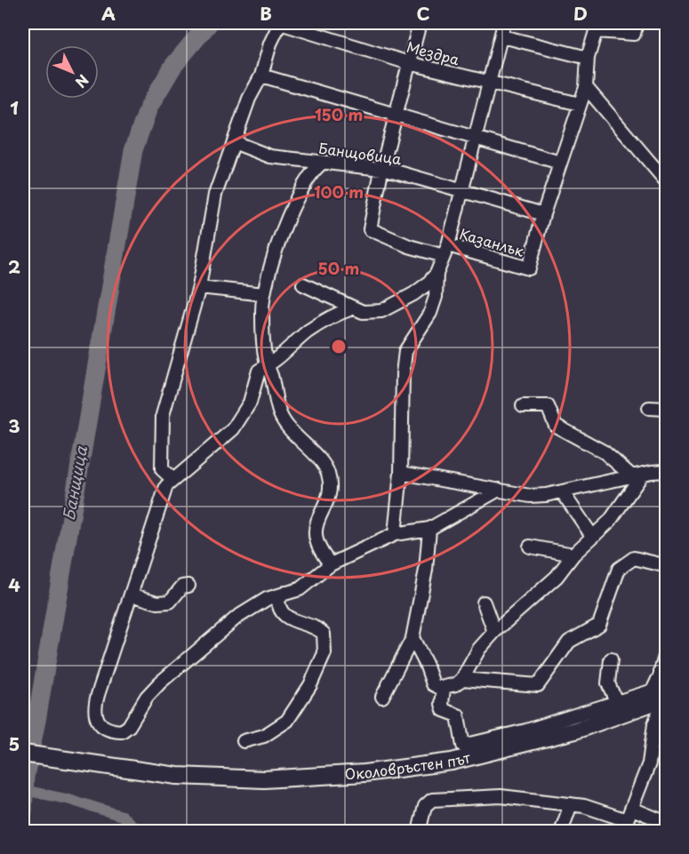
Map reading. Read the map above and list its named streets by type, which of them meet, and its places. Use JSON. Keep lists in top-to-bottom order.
{
  "streets": {
    "main road": ["Околовръстен път"],
    "street": ["Мездра", "Банщовица", "Казанлък"]
  },
  "crossings": [
    ["Банщовица", "Казанлък"]
  ],
  "water": ["Банщица"],
  "north": "bottom right",
  "grid": {
    "columns": [
      "A",
      "B",
      "C",
      "D"
    ],
    "rows": [
      "1",
      "2",
      "3",
      "4",
      "5"
    ]
  },
  "rings": ["150 m", "100 m", "50 m"]
}
